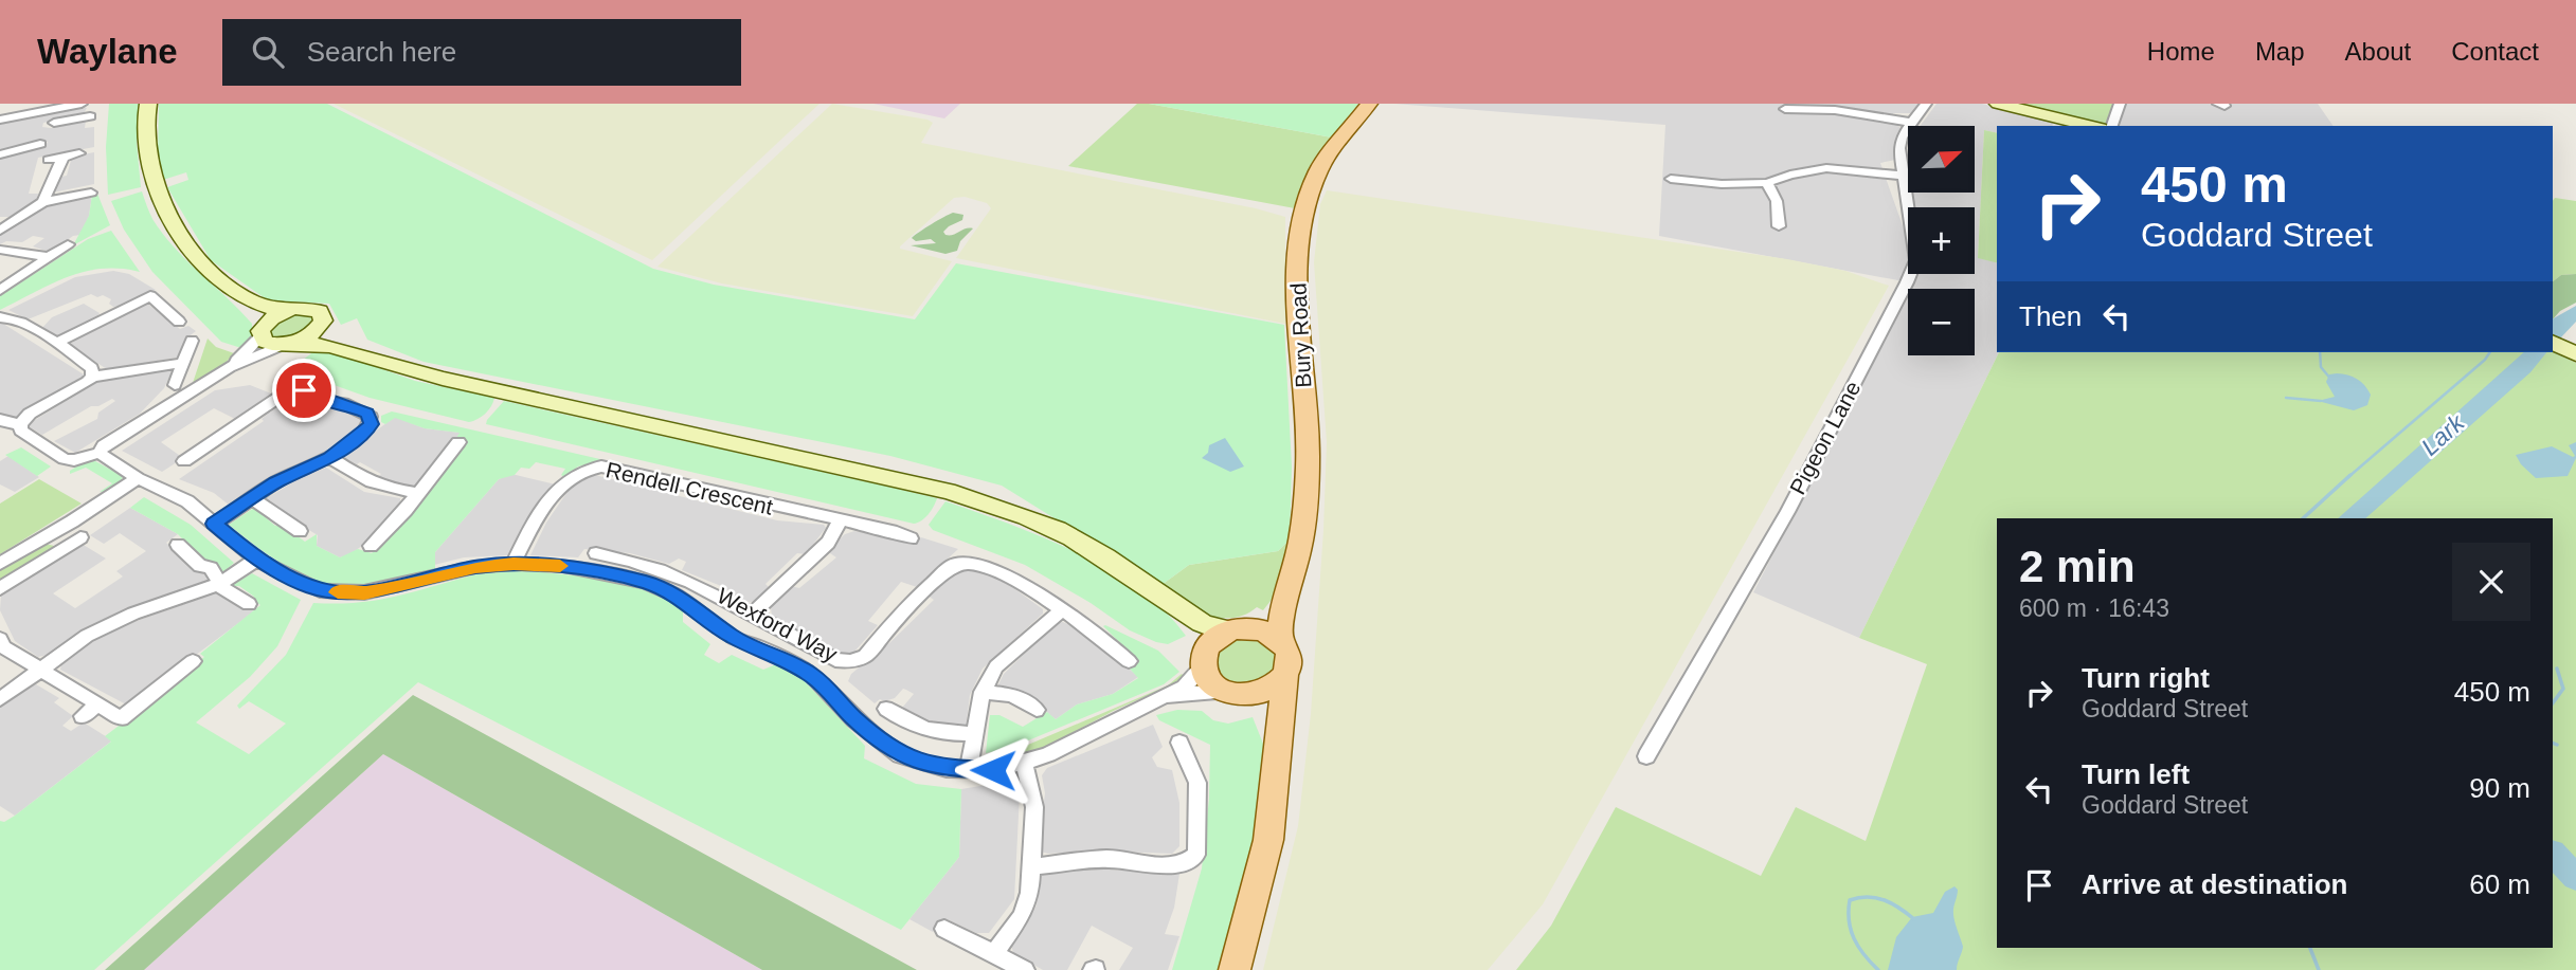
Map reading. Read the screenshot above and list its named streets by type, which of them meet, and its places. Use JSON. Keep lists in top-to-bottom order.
{
  "streets": {
    "main road": ["Bury Road"],
    "street": ["Pigeon Lane", "Rendell Crescent", "Wexford Way"]
  },
  "water": ["Lark"],
  "north": "top right",
  "page": {
    "header": "Waylane",
    "search": "Search here",
    "nav": [
      "Home",
      "Map",
      "About",
      "Contact"
    ],
    "map_buttons": ["+", "−"],
    "turn": ["450 m", "Goddard Street"],
    "then": "Then",
    "heading": ["2 min", "600 m · 16:43"],
    "list": [
      {
        "name": "Turn right",
        "note": "Goddard Street",
        "value": "450 m"
      },
      {
        "name": "Turn left",
        "note": "Goddard Street",
        "value": "90 m"
      },
      {
        "name": "Arrive at destination",
        "value": "60 m"
      }
    ]
  }
}
